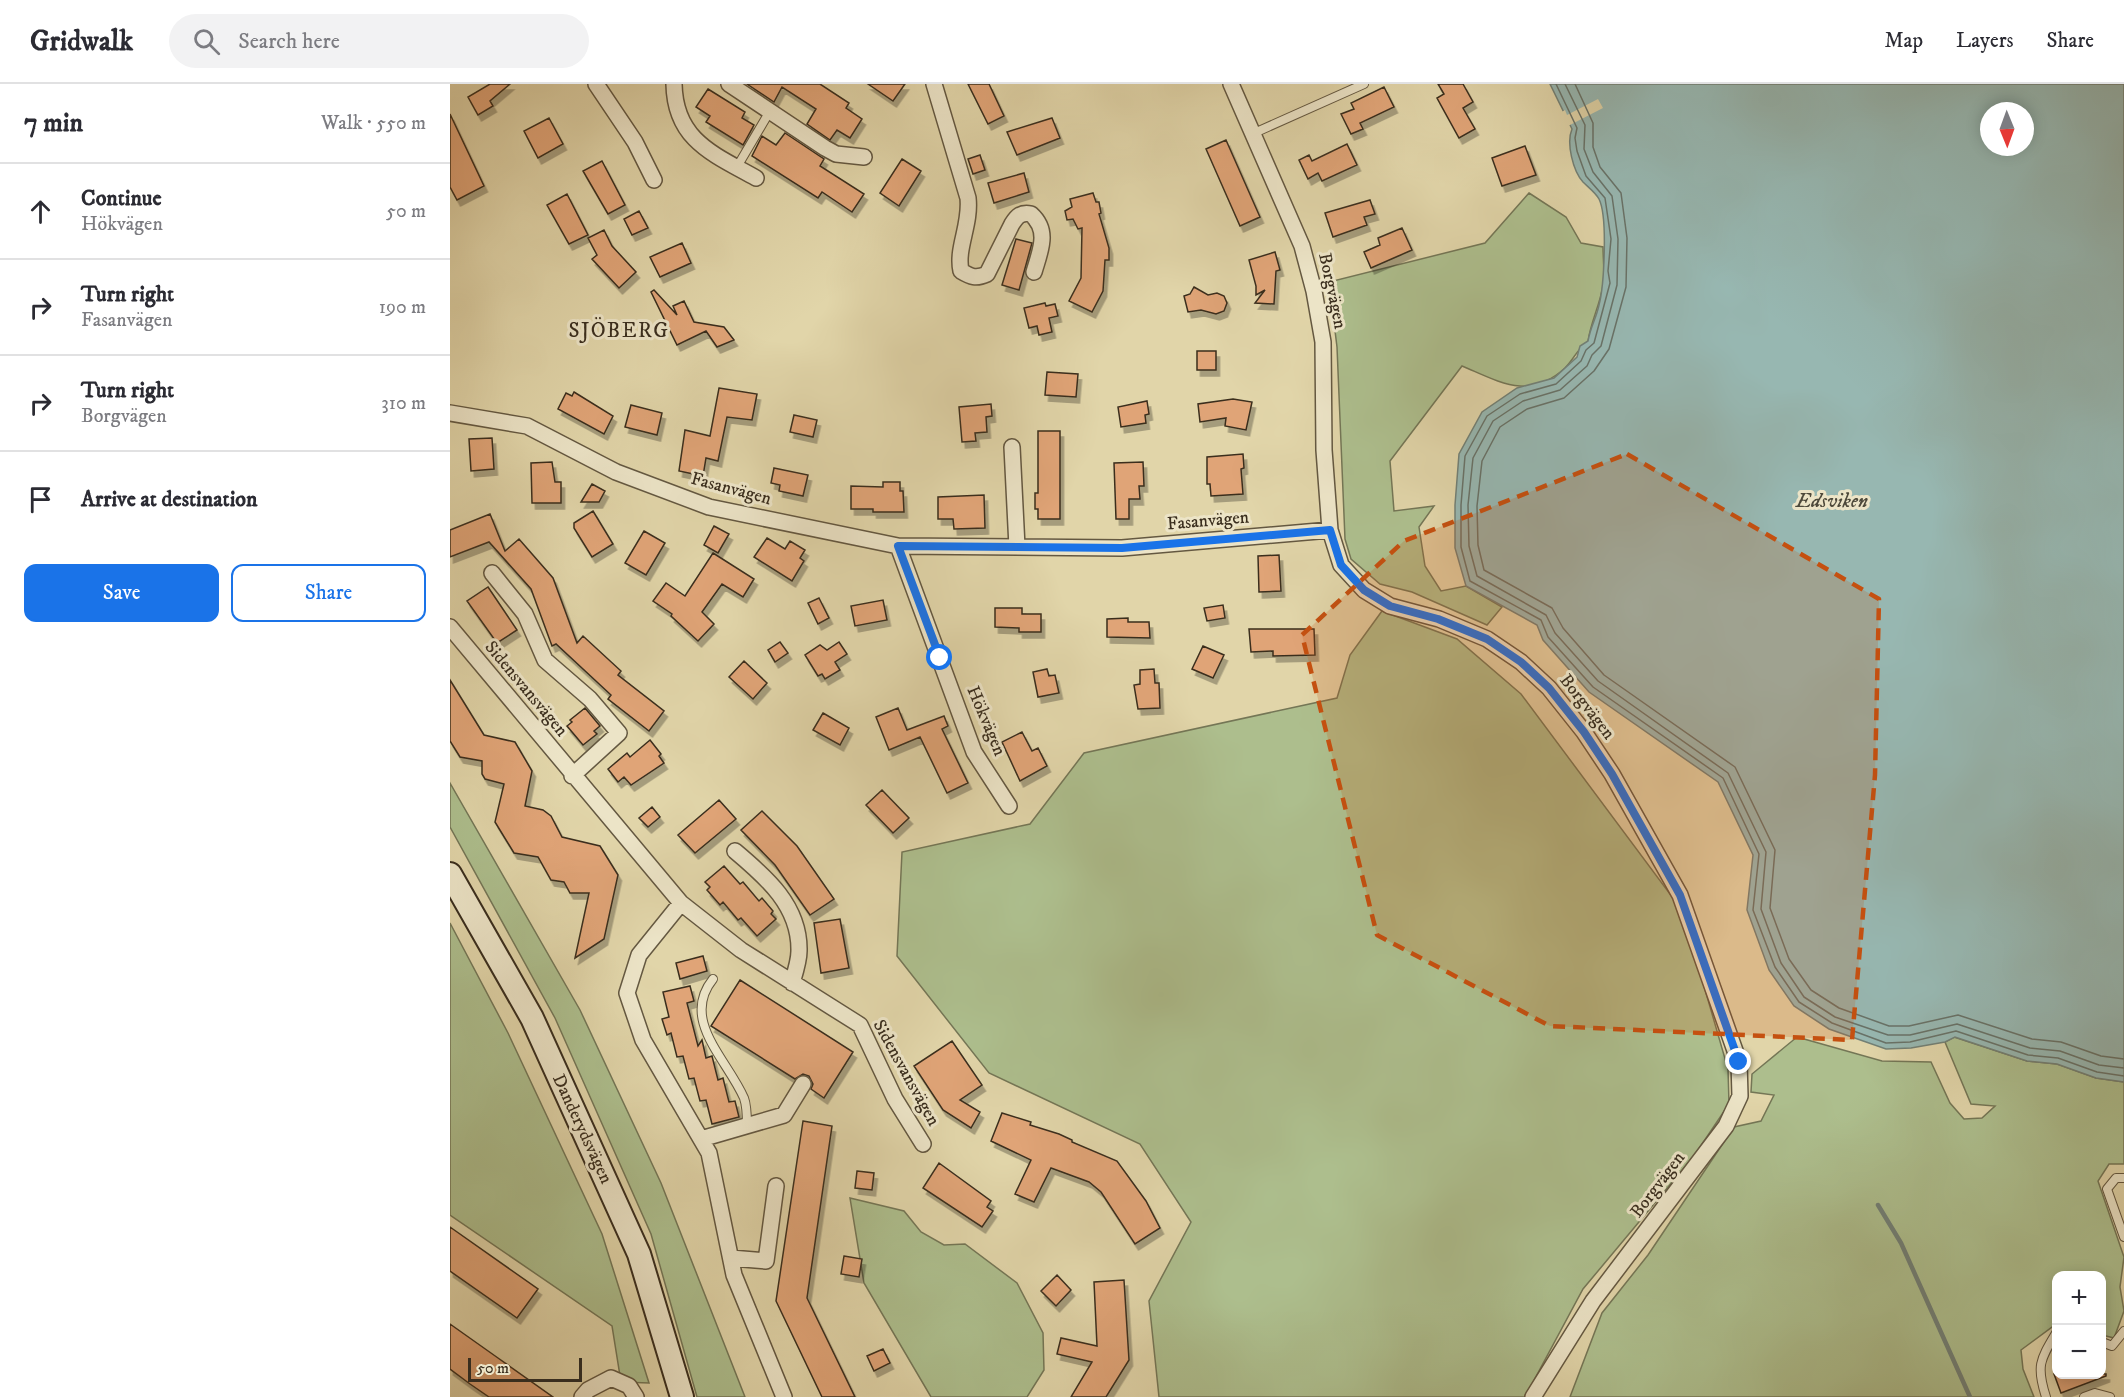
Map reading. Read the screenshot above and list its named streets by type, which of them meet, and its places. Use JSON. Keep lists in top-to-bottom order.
{
  "streets": {
    "main road": ["Danderydsvägen"],
    "street": [
      "Borgvägen",
      "Fasanvägen",
      "Sidensvansvägen",
      "Hökvägen"
    ]
  },
  "crossings": [
    ["Borgvägen", "Fasanvägen"],
    ["Fasanvägen", "Hökvägen"]
  ],
  "districts": ["SJÖBERG"],
  "water": ["Edsviken"],
  "scale_bar": "50 m",
  "north": "bottom",
  "page": {
    "header": "Gridwalk",
    "search": "Search here",
    "nav": ["Map", "Layers", "Share"],
    "heading": ["7 min", "Walk · 550 m"],
    "list": [
      ["Continue", "Hökvägen", "50 m"],
      ["Turn right", "Fasanvägen", "190 m"],
      ["Turn right", "Borgvägen", "310 m"],
      "Arrive at destination"
    ],
    "buttons": ["Save", "Share"],
    "map_buttons": ["+", "−"],
    "scale": "50 m"
  }
}
